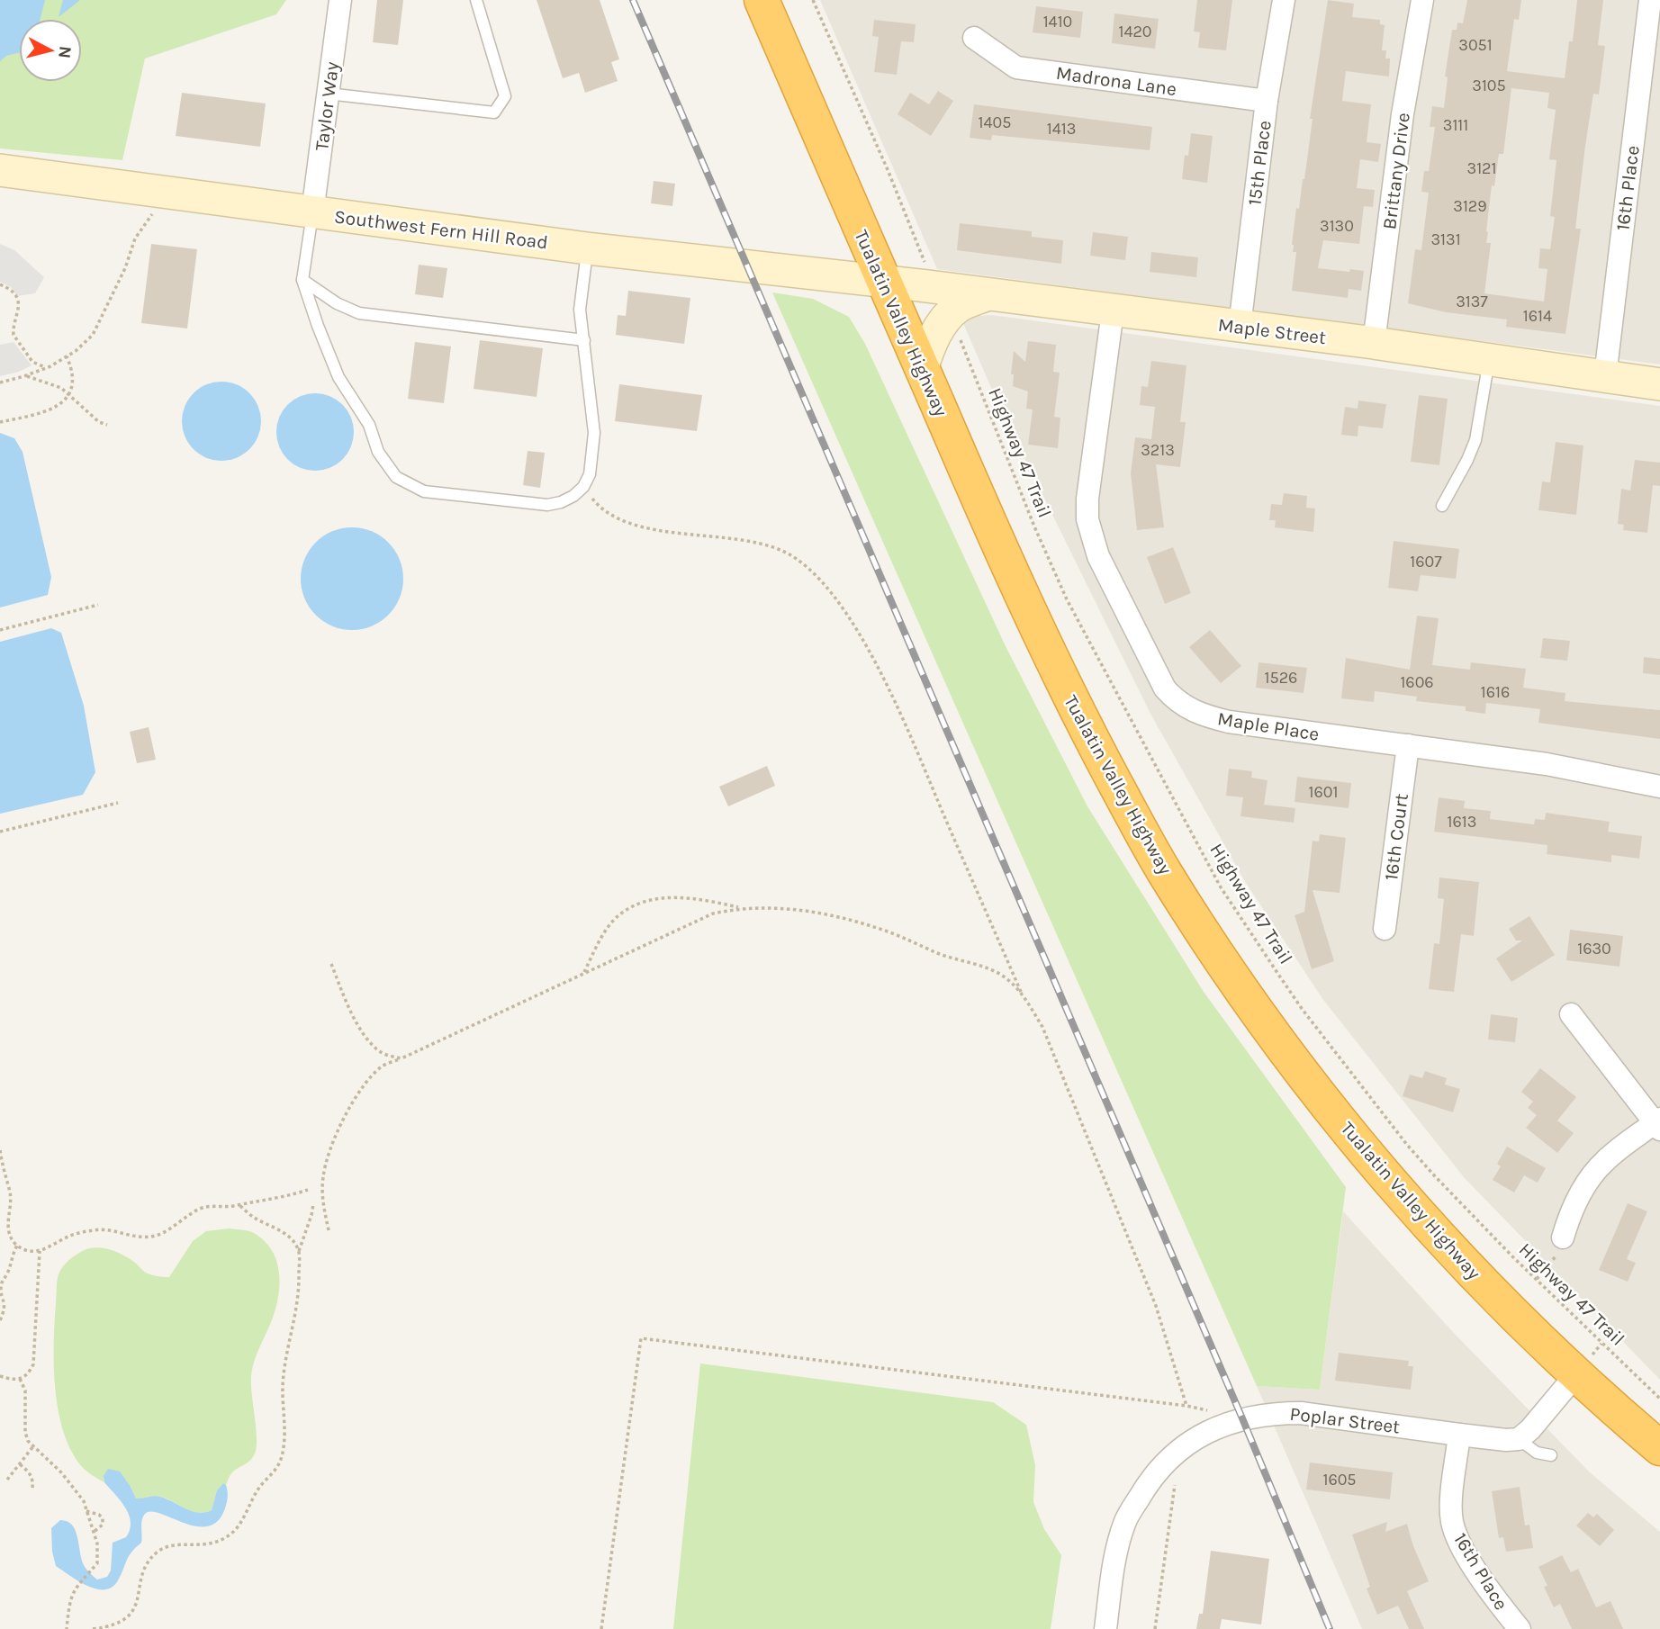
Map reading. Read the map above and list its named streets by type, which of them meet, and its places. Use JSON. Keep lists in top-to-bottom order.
{
  "streets": {
    "highway": ["Tualatin Valley Highway"],
    "street": [
      "Madrona Lane",
      "Taylor Way",
      "15th Place",
      "Brittany Drive",
      "16th Place",
      "Southwest Fern Hill Road",
      "Maple Street",
      "Maple Place",
      "16th Court",
      "Poplar Street"
    ],
    "path": ["Highway 47 Trail"]
  },
  "crossings": [
    ["Madrona Lane", "15th Place"],
    ["Taylor Way", "Southwest Fern Hill Road"],
    ["15th Place", "Maple Street"],
    ["Brittany Drive", "Maple Street"],
    ["16th Place", "Maple Street"],
    ["16th Place", "Poplar Street"],
    ["Southwest Fern Hill Road", "Tualatin Valley Highway"],
    ["Southwest Fern Hill Road", "Maple Street"],
    ["Tualatin Valley Highway", "Maple Street"],
    ["Maple Street", "Maple Place"],
    ["Maple Place", "16th Court"]
  ],
  "house_numbers": [
    "1410",
    "1420",
    "3051",
    "3105",
    "1405",
    "3111",
    "1413",
    "3121",
    "3129",
    "3130",
    "3131",
    "3137",
    "1614",
    "3213",
    "1607",
    "1526",
    "1606",
    "1616",
    "1601",
    "1613",
    "1630",
    "1605"
  ],
  "north": "right"
}
